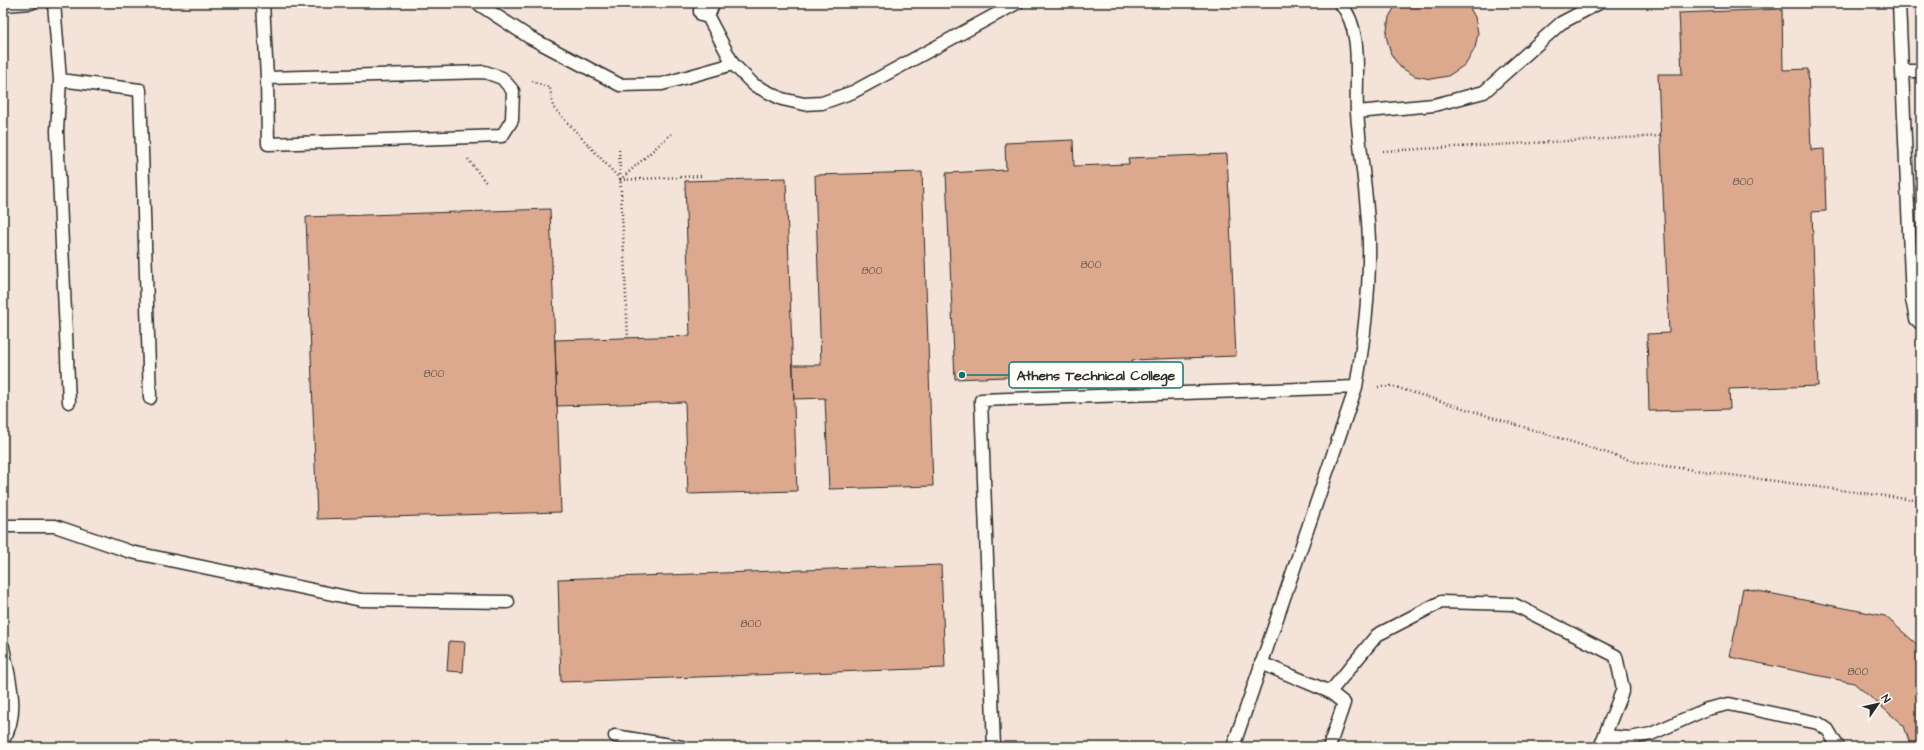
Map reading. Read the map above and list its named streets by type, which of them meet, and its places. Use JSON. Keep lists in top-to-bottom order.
{
  "places": ["Athens Technical College"],
  "house_numbers": [
    "800",
    "800",
    "800",
    "800",
    "800",
    "800"
  ],
  "north": "top right"
}
